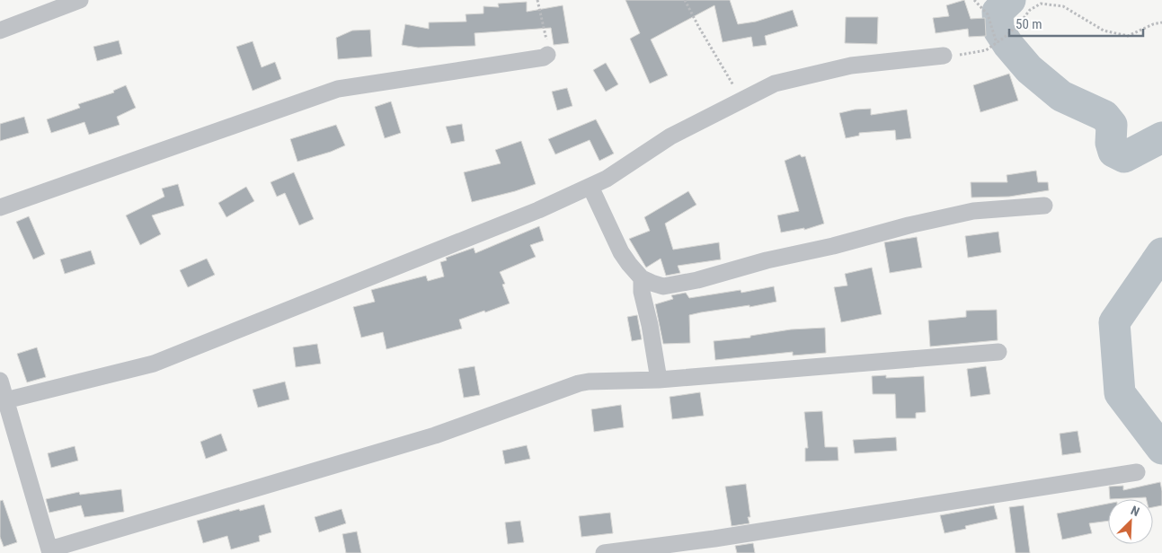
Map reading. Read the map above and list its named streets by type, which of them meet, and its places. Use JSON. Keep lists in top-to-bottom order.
{
  "scale_bar": "50 m",
  "north": "top right"
}
